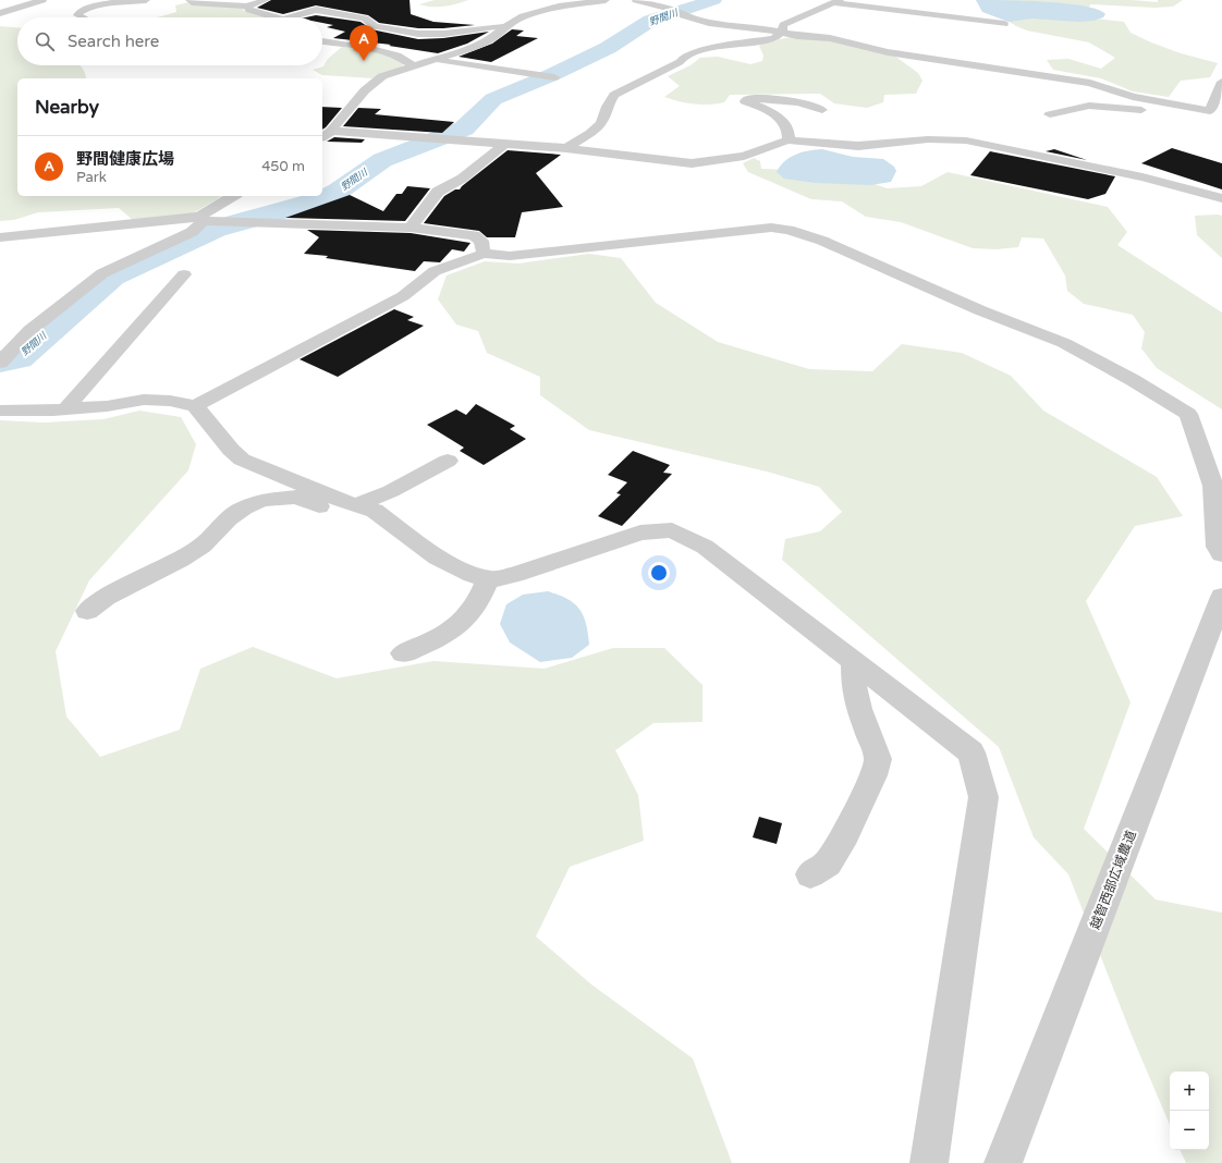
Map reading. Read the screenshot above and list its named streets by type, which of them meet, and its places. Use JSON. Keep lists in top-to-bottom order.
{
  "streets": {
    "street": ["越智西部広域農道"]
  },
  "water": ["野間川"],
  "page": {
    "search": "Search here",
    "pins": "A",
    "heading": "Nearby",
    "list": [
      {
        "mark": "A",
        "name": "野間健康広場",
        "note": "Park",
        "value": "450 m"
      }
    ],
    "map_buttons": ["+", "−"]
  }
}
